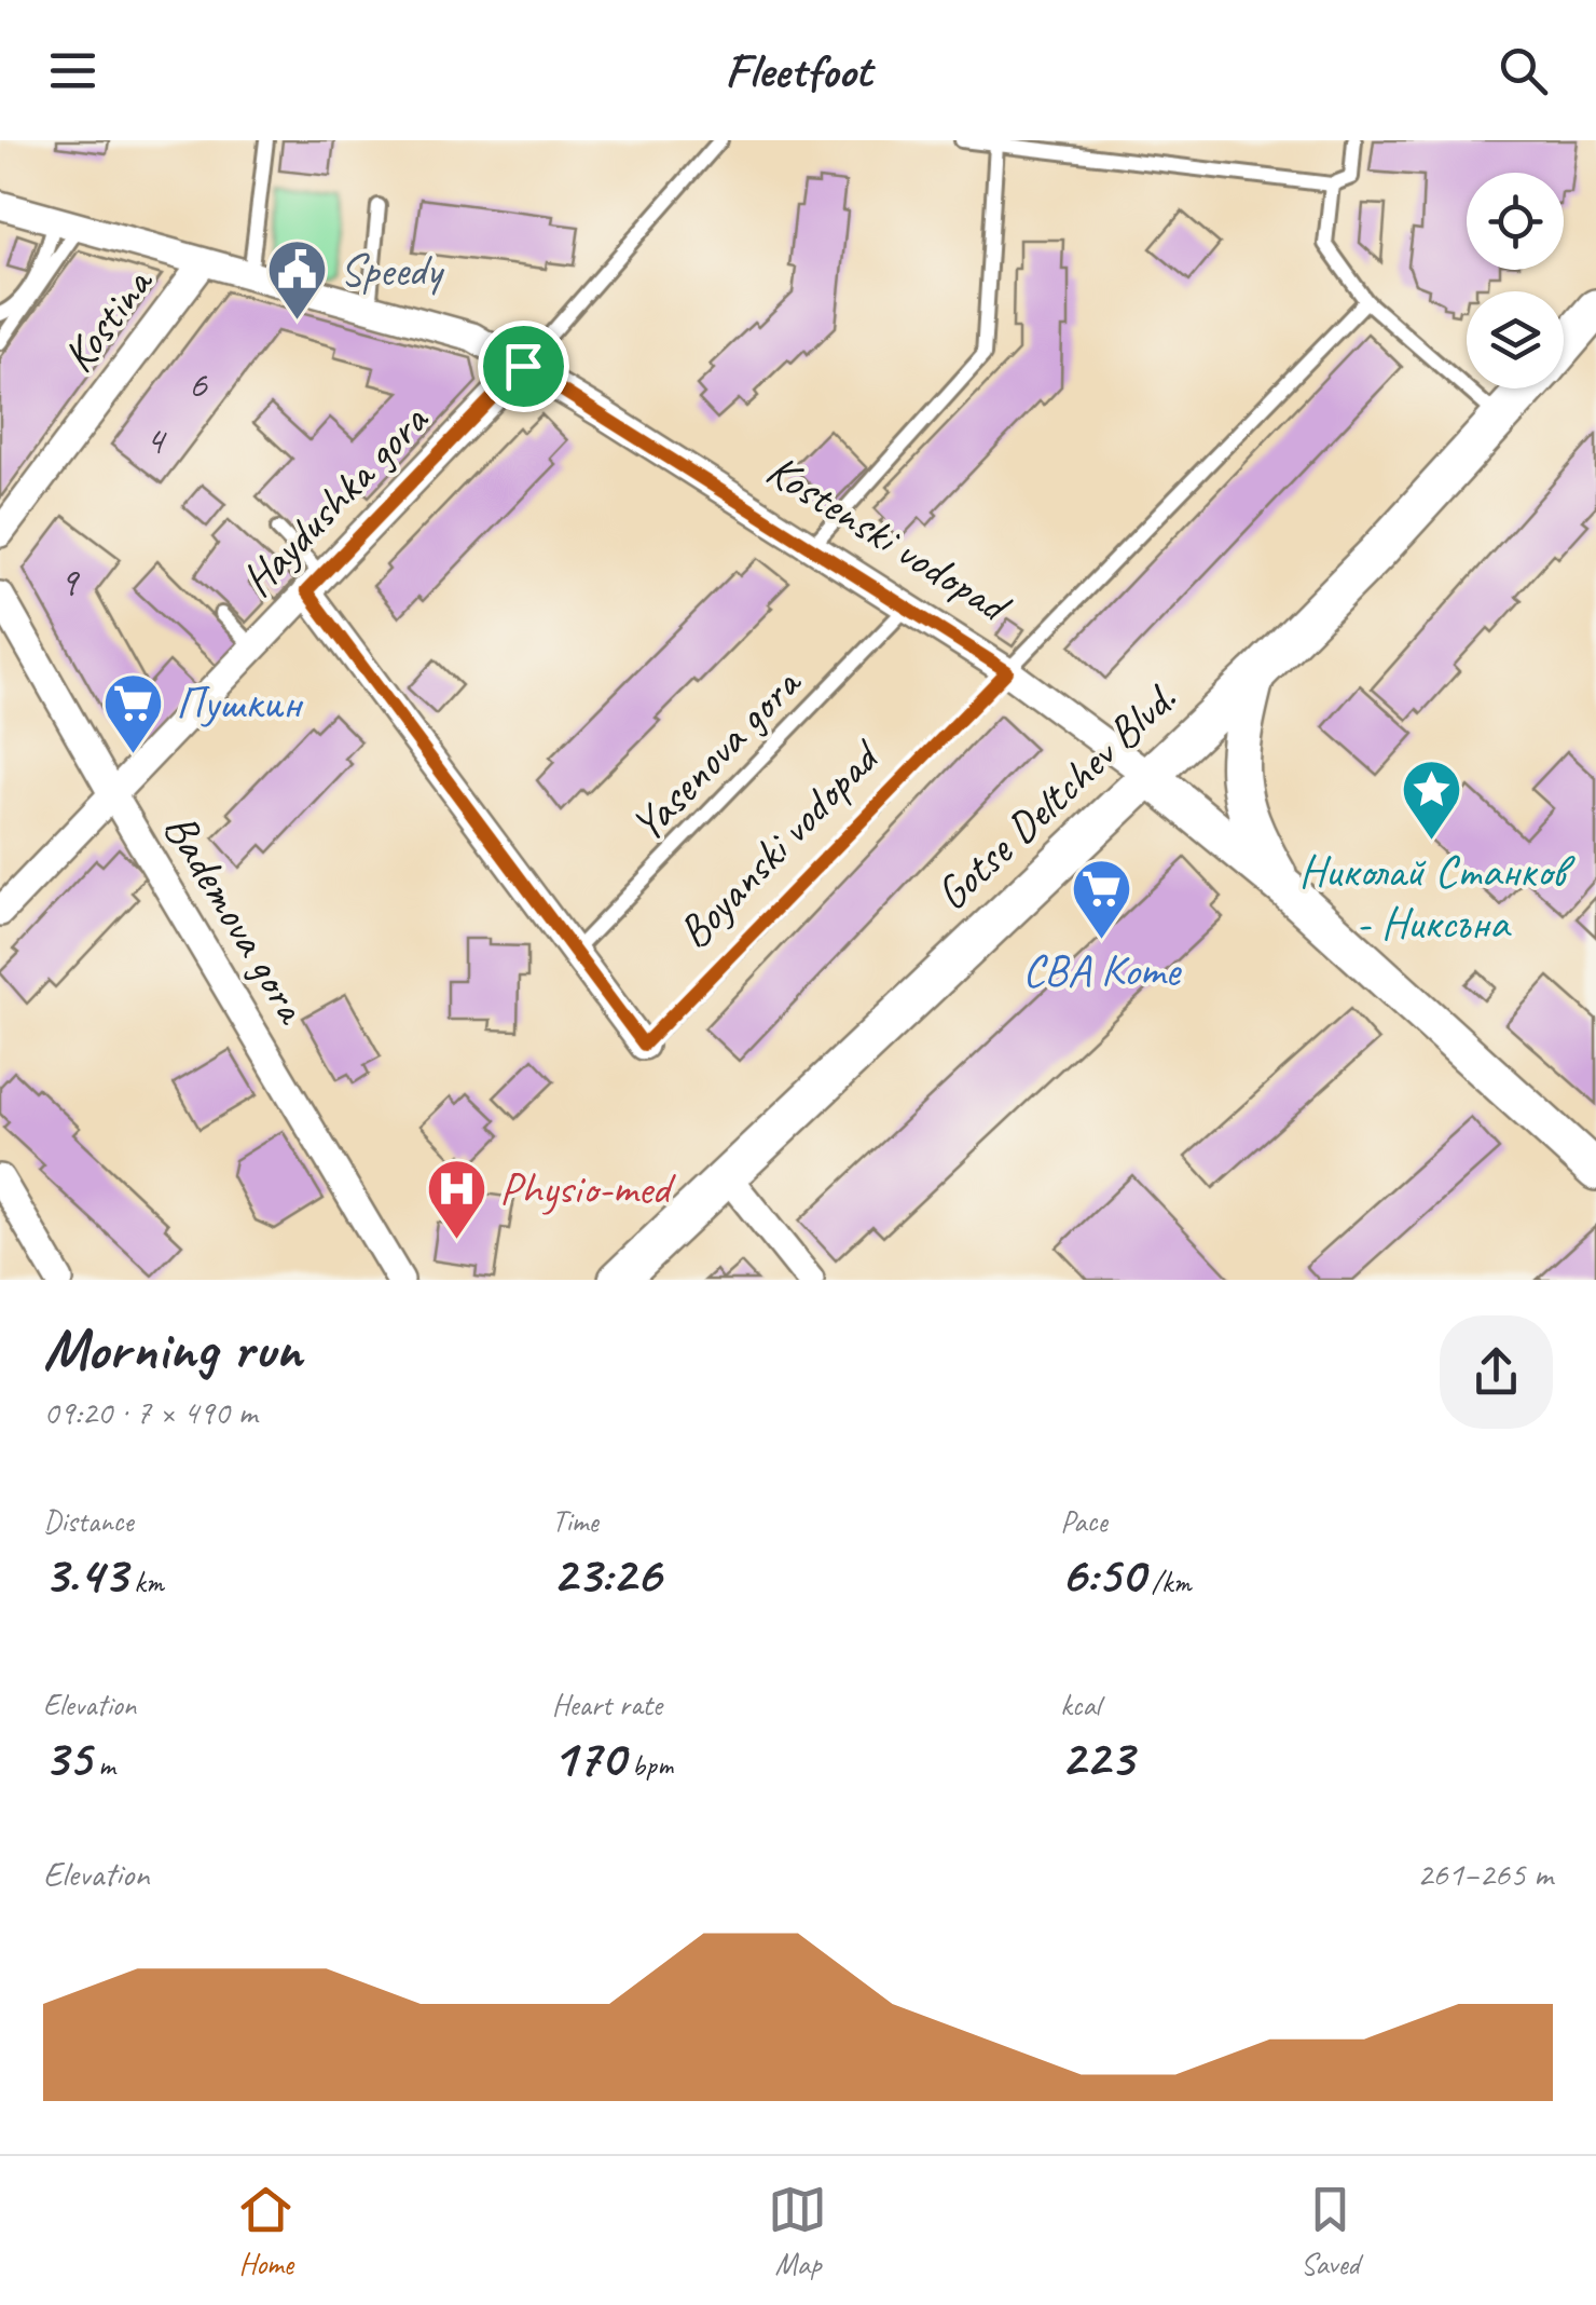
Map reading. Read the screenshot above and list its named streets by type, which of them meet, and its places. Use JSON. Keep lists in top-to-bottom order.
{
  "streets": {
    "street": [
      "Kostina",
      "Haydushka gora",
      "Kostenski vodopad",
      "Gotse Deltchev Blvd.",
      "Boyanski vodopad",
      "Bademova gora"
    ],
    "lane": ["Yasenova gora"]
  },
  "crossings": [
    ["Kostina", "Kostenski vodopad"],
    ["Haydushka gora", "Kostenski vodopad"],
    ["Haydushka gora", "Boyanski vodopad"],
    ["Haydushka gora", "Bademova gora"],
    ["Kostenski vodopad", "Yasenova gora"],
    ["Kostenski vodopad", "Gotse Deltchev Blvd."],
    ["Kostenski vodopad", "Boyanski vodopad"],
    ["Yasenova gora", "Boyanski vodopad"]
  ],
  "places": {
    "public building": ["Speedy"],
    "supermarket": ["Пушкин", "CBA Kome"],
    "place": ["Николай Станков - Никсъна"],
    "hospital": ["Physio-med"]
  },
  "house_numbers": ["6", "4", "9"],
  "page": {
    "header": "Fleetfoot",
    "heading": ["Morning run", "09:20 · 7 × 490 m"],
    "stats": [
      ["Distance", "3.43 km"],
      ["Time", "23:26"],
      ["Pace", "6:50 /km"],
      ["Elevation", "35 m"],
      ["Heart rate", "170 bpm"],
      ["kcal", "223"]
    ],
    "chart": ["Elevation", "261–265 m"],
    "tabs": ["Home", "Map", "Saved"]
  }
}
